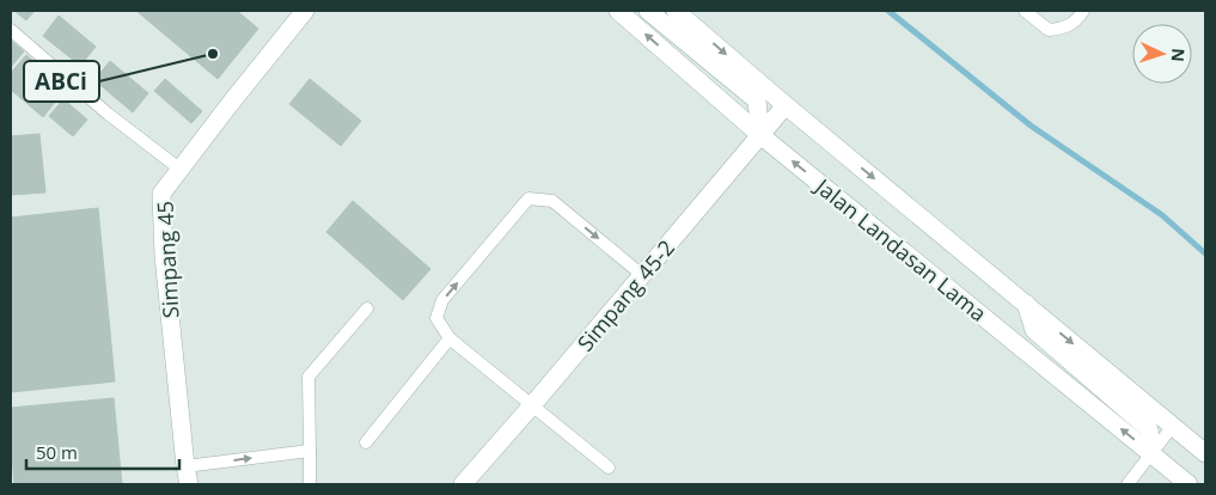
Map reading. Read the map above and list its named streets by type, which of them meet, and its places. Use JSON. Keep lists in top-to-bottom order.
{
  "streets": {
    "main road": ["Jalan Landasan Lama", "Simpang 45", "Simpang 45-2"]
  },
  "crossings": [
    ["Jalan Landasan Lama", "Simpang 45-2"]
  ],
  "places": ["ABCi"],
  "scale_bar": "50 m",
  "north": "right"
}
